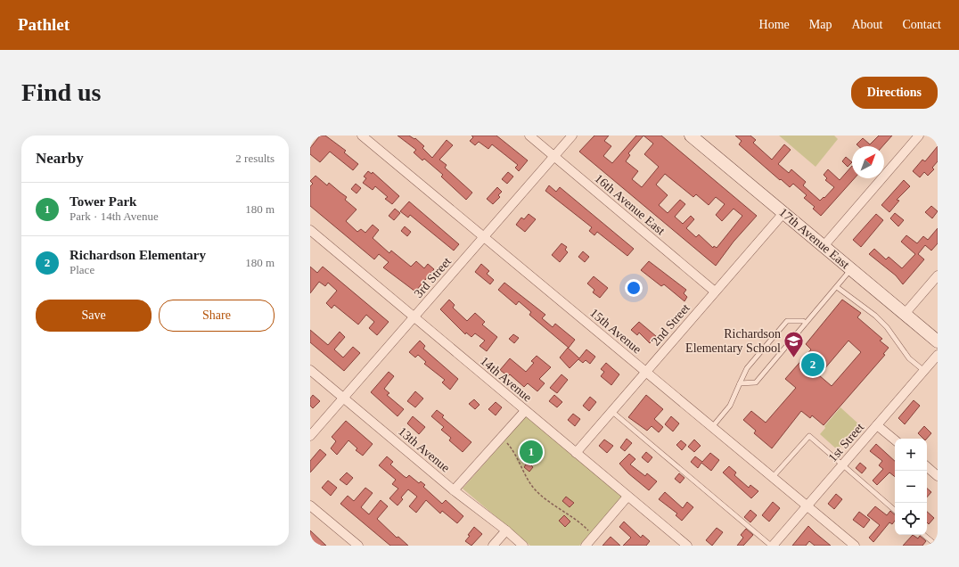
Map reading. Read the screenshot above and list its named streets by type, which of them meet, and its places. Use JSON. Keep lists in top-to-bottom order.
{
  "streets": {
    "street": [
      "16th Avenue East",
      "17th Avenue East",
      "3rd Street",
      "2nd Street",
      "15th Avenue",
      "14th Avenue",
      "1st Street",
      "13th Avenue"
    ]
  },
  "crossings": [
    ["16th Avenue East", "3rd Street"],
    ["16th Avenue East", "2nd Street"],
    ["17th Avenue East", "2nd Street"],
    ["3rd Street", "15th Avenue"],
    ["3rd Street", "14th Avenue"],
    ["3rd Street", "13th Avenue"],
    ["2nd Street", "15th Avenue"],
    ["2nd Street", "14th Avenue"],
    ["15th Avenue", "1st Street"]
  ],
  "places": {
    "school or university": ["Richardson Elementary School"]
  },
  "north": "top right",
  "page": {
    "header": "Pathlet",
    "nav": [
      "Home",
      "Map",
      "About",
      "Contact"
    ],
    "buttons": [
      "Directions",
      ["Save", "Share"]
    ],
    "title": "Find us",
    "heading": ["Nearby", "2 results"],
    "list": [
      {
        "mark": "1",
        "name": "Tower Park",
        "note": "Park · 14th Avenue",
        "value": "180 m"
      },
      {
        "mark": "2",
        "name": "Richardson Elementary",
        "note": "Place",
        "value": "180 m"
      }
    ],
    "pins": ["2", "1"],
    "map_buttons": ["+", "−"]
  }
}
